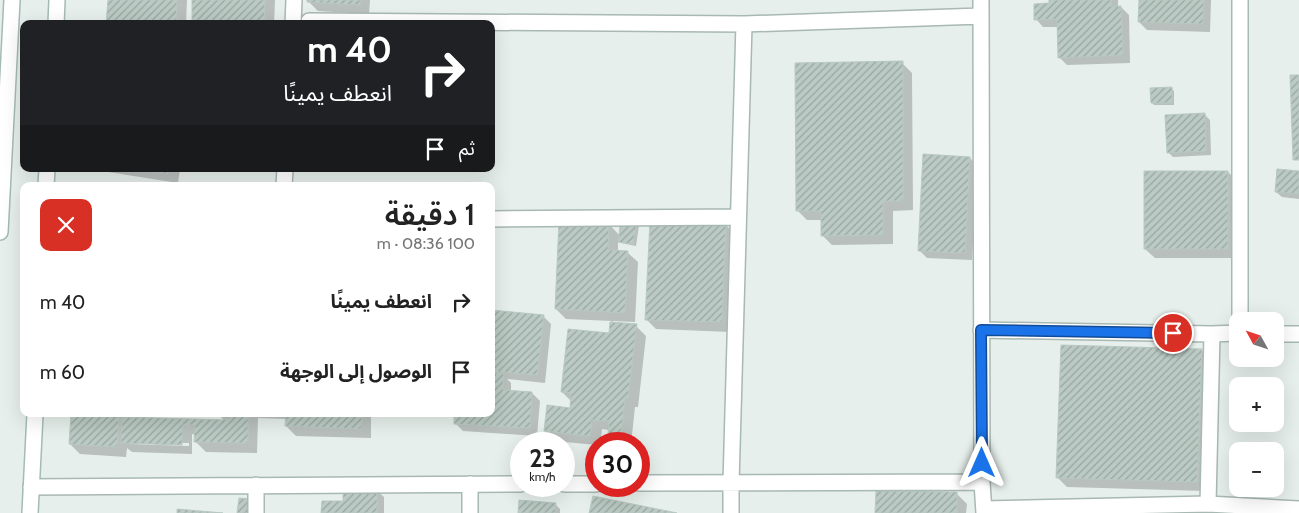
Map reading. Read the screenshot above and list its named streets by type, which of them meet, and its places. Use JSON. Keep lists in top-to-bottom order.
{
  "north": "top left",
  "page": {
    "turn": ["40 m", "انعطف يمينًا"],
    "then": "ثم",
    "heading": ["1 دقيقة", "100 m · 08:36"],
    "list": [
      {
        "name": "انعطف يمينًا",
        "value": "40 m"
      },
      {
        "name": "الوصول إلى الوجهة",
        "value": "60 m"
      }
    ],
    "map_buttons": ["+", "−"],
    "speed": "23 km/h",
    "limit": "30"
  }
}
